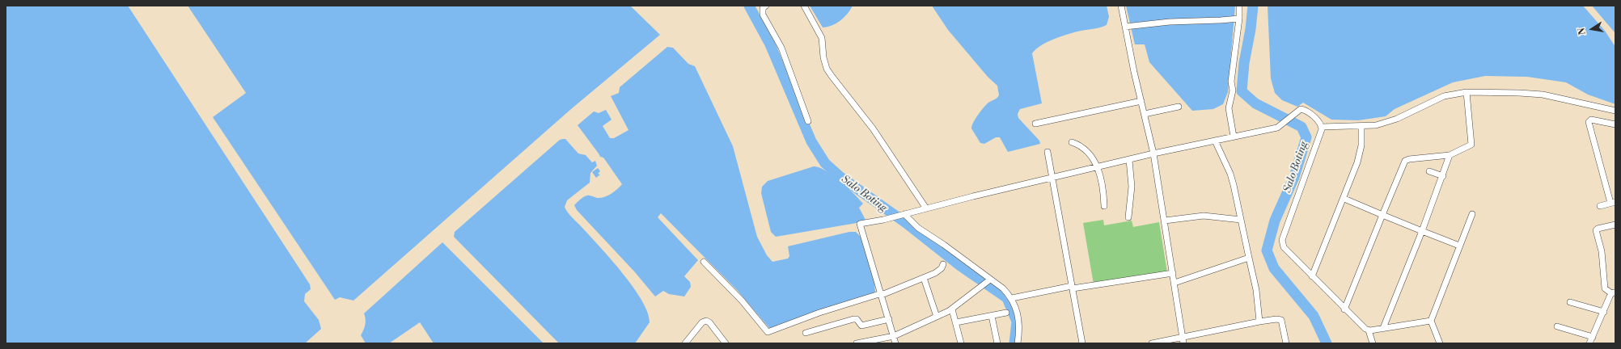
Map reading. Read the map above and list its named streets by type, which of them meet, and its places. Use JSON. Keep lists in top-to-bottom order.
{
  "water": ["Salo Boting"],
  "north": "left"
}
